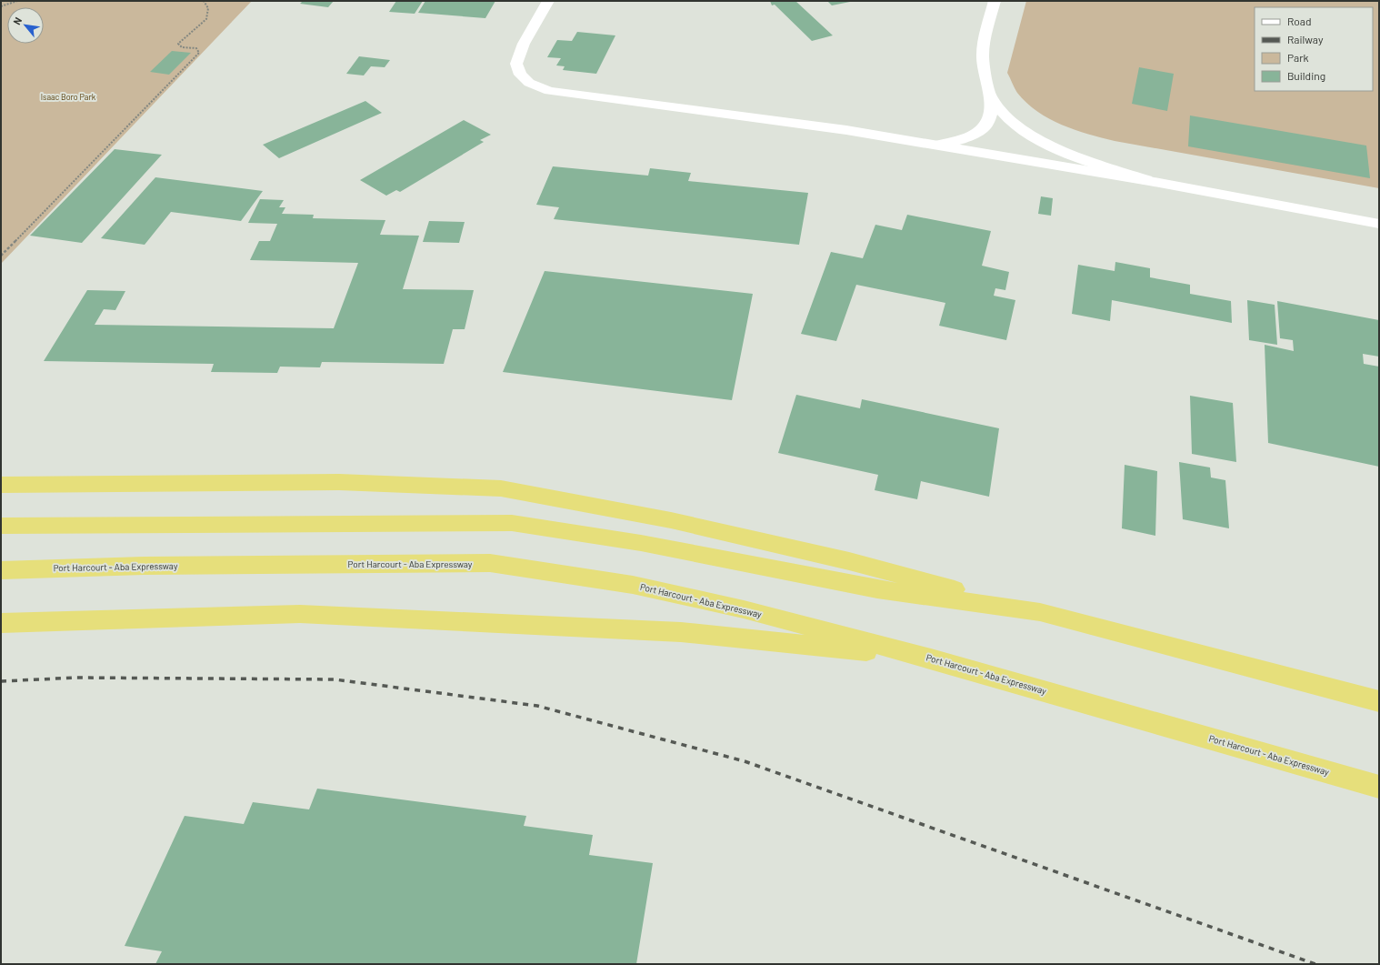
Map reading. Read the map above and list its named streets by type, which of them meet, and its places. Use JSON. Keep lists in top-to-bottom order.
{
  "streets": {
    "highway": ["Port Harcourt - Aba Expressway"]
  },
  "parks": ["Isaac Boro Park"],
  "legend": [
    "Road",
    "Railway",
    "Park",
    "Building"
  ],
  "north": "top left"
}
